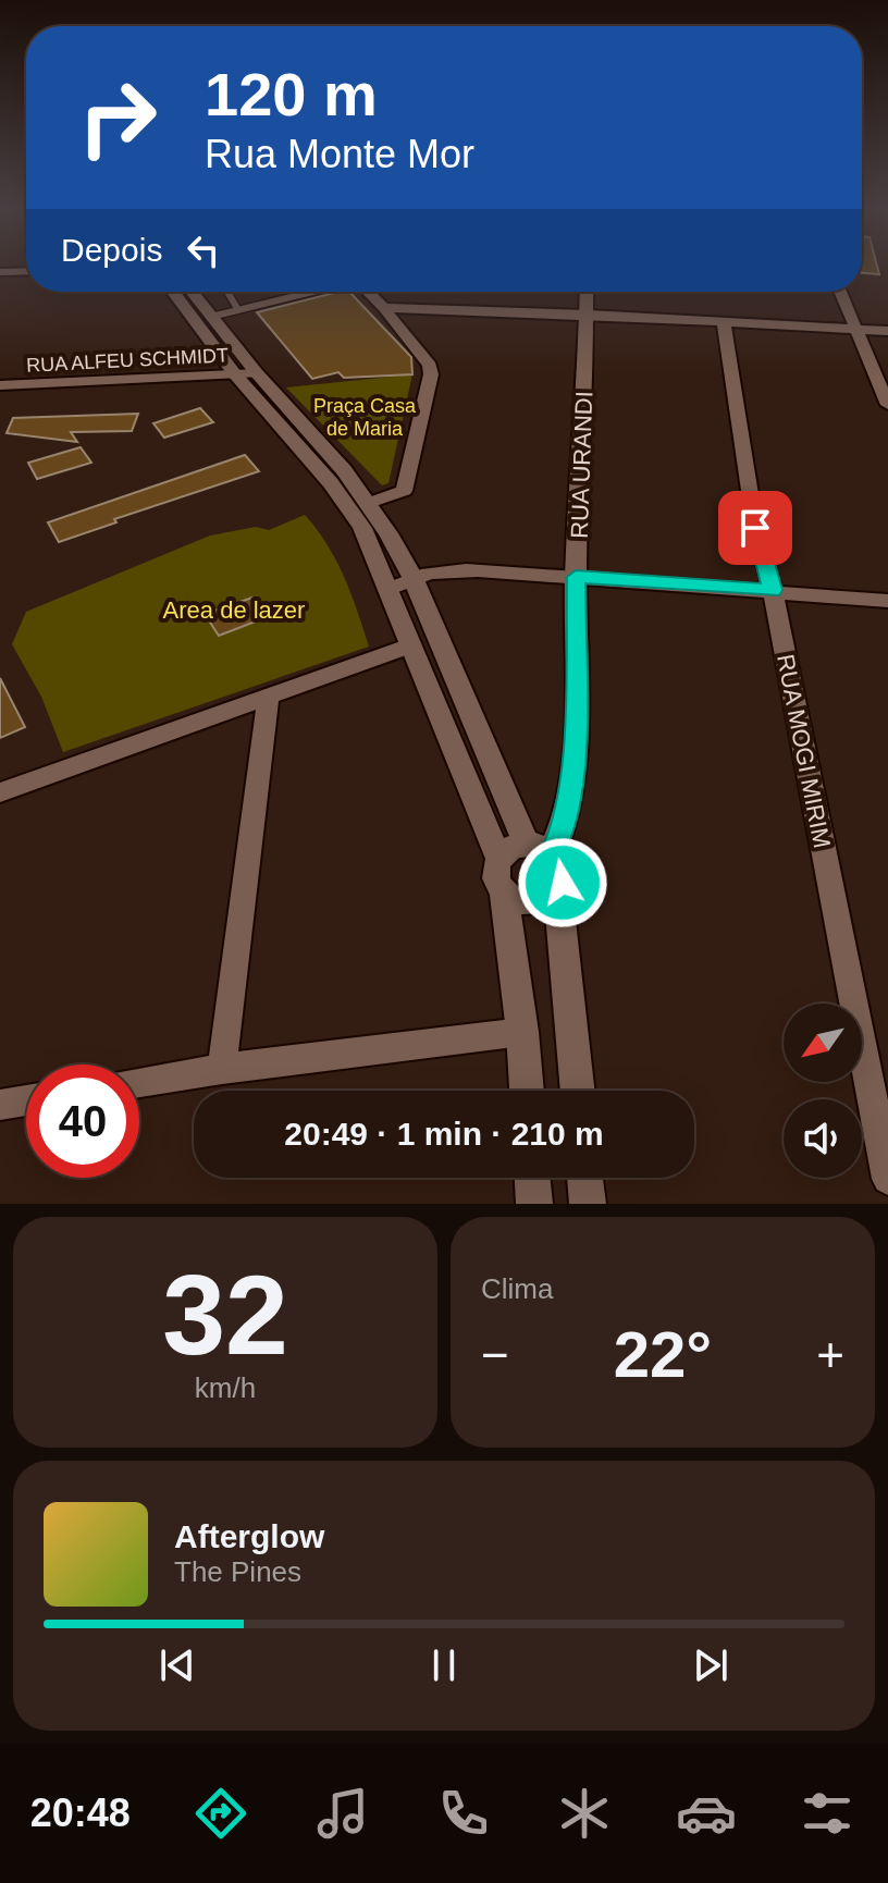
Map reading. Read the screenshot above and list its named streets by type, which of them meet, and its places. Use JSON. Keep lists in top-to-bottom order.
{
  "streets": {
    "street": ["RUA ALFEU SCHMIDT", "RUA URANDI", "RUA MOGI MIRIM"]
  },
  "parks": ["Praça Casa de Maria", "Area de lazer"],
  "north": "bottom left",
  "page": {
    "turn": ["120 m", "Rua Monte Mor"],
    "then": "Depois",
    "limit": "40",
    "trip": "20:49 · 1 min · 210 m",
    "tile": [
      ["32", "km/h"],
      "Clima"
    ],
    "heat": ["−", "22°", "+"],
    "song": ["Afterglow", "The Pines"],
    "tabs": "20:48"
  }
}
